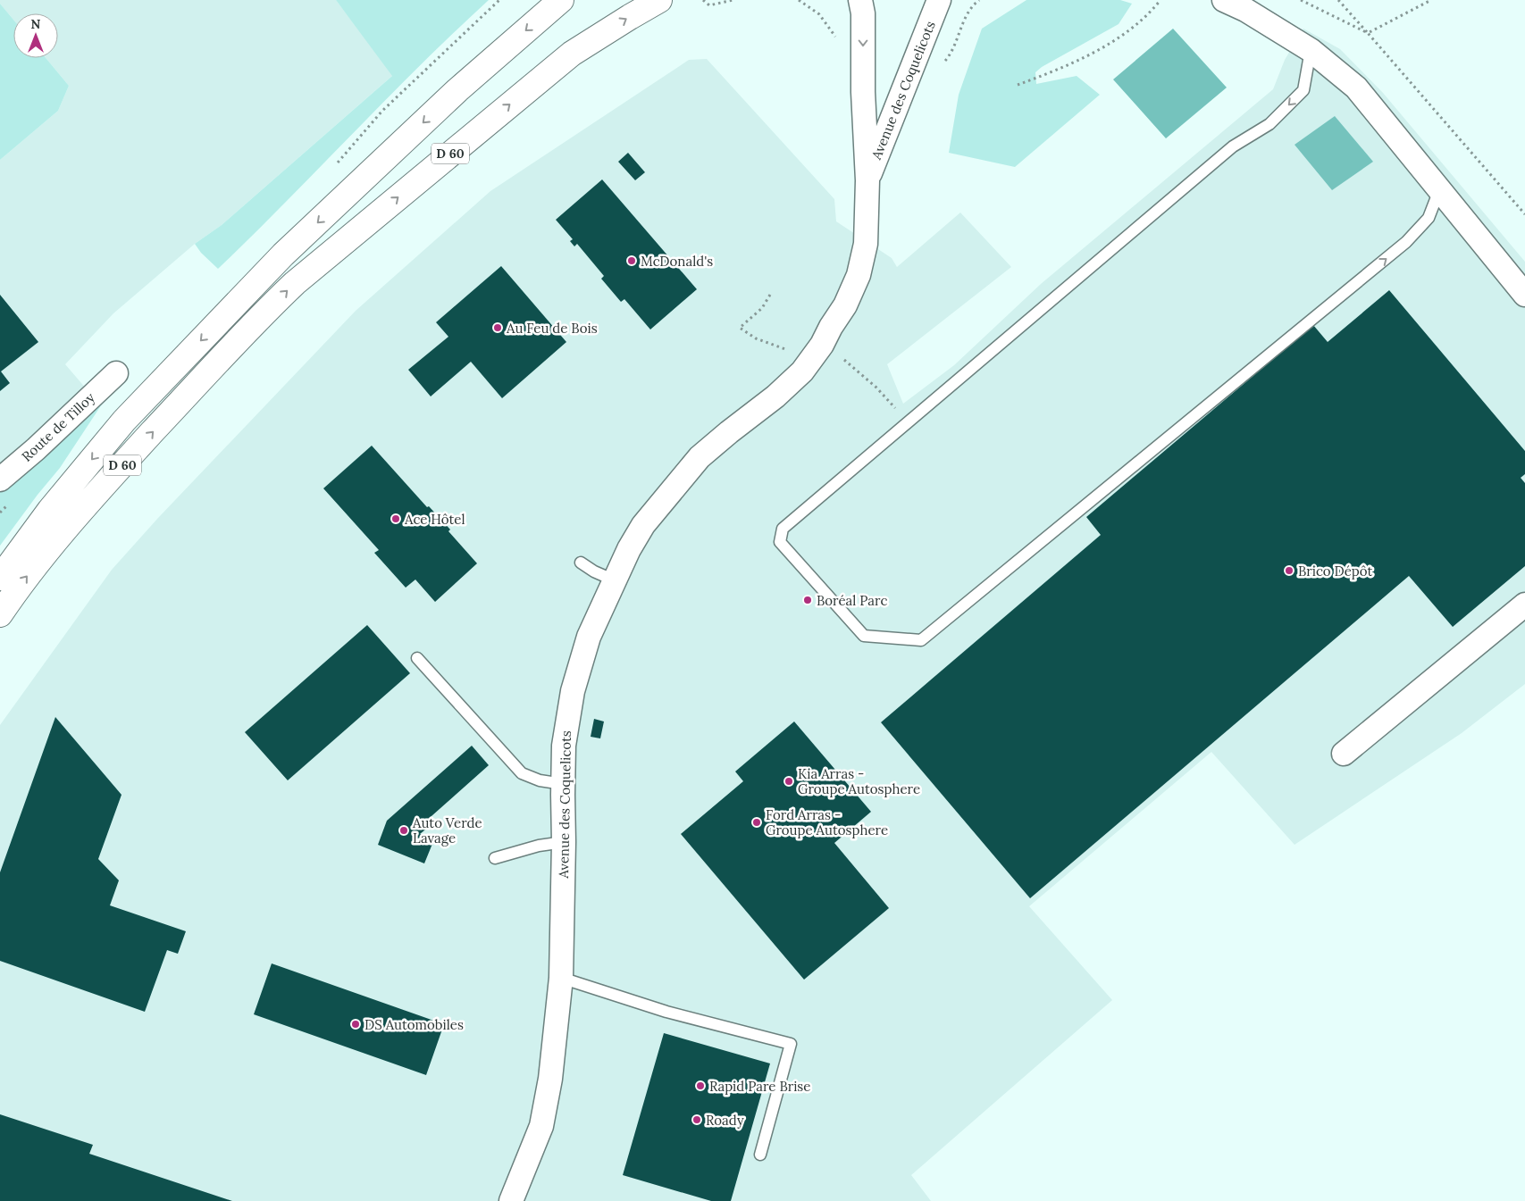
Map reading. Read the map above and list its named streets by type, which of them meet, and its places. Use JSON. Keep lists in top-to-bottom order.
{
  "streets": {
    "main road": ["D 60"],
    "street": ["Avenue des Coquelicots", "Route de Tilloy"]
  },
  "places": [
    "McDonald's",
    "Au Feu de Bois",
    "Ace Hôtel",
    "Brico Dépôt",
    "Boréal Parc",
    "Kia Arras - Groupe Autosphere",
    "Ford Arras - Groupe Autosphere",
    "Auto Verde Lavage",
    "DS Automobiles",
    "Rapid Pare Brise",
    "Roady"
  ],
  "north": "top"
}
